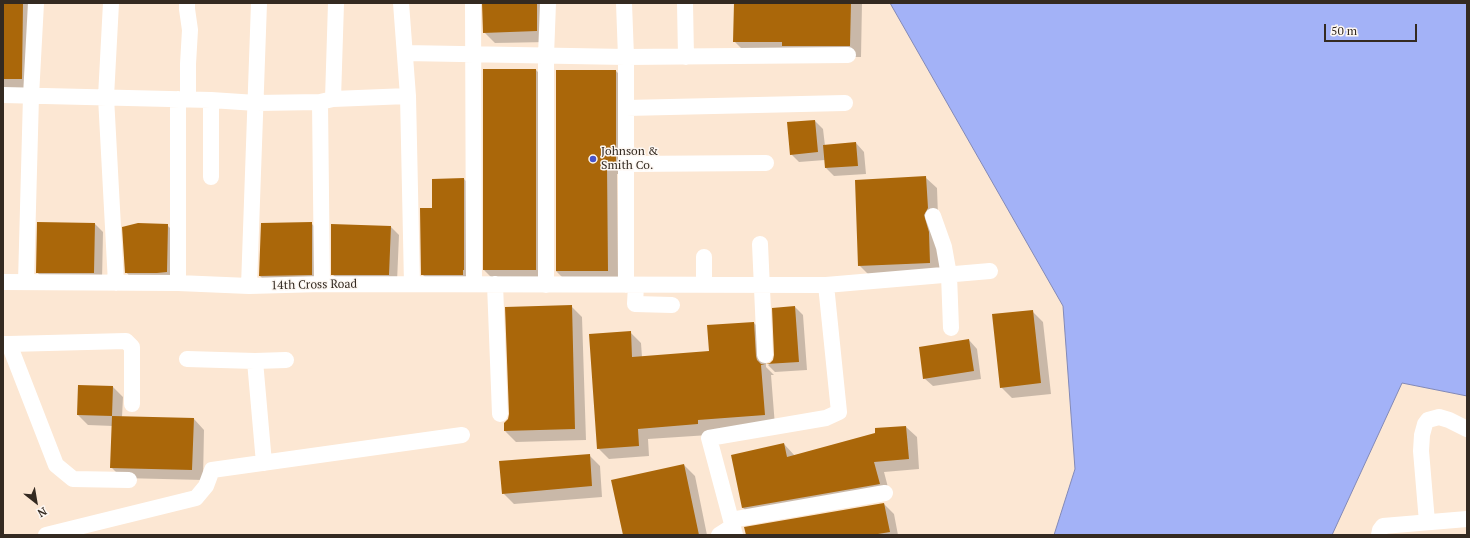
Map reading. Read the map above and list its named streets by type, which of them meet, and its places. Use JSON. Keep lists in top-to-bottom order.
{
  "streets": {
    "street": ["14th Cross Road"]
  },
  "places": ["Johnson & Smith Co."],
  "scale_bar": "50 m",
  "north": "bottom right"
}
